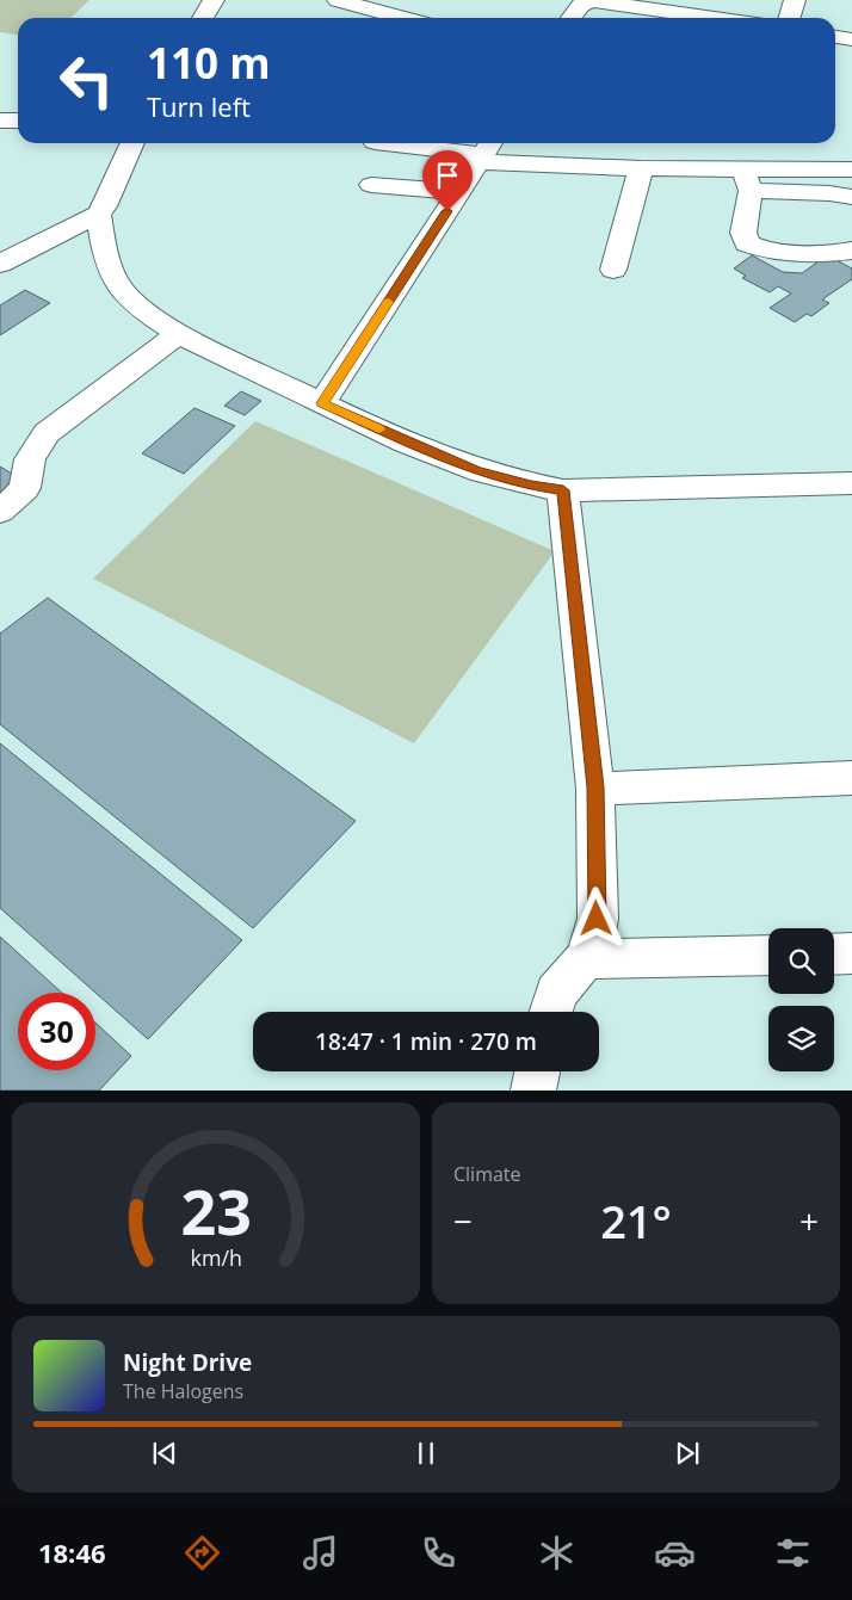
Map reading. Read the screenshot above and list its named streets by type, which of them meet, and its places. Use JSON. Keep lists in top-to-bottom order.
{
  "page": {
    "turn": ["110 m", "Turn left"],
    "limit": "30",
    "trip": "18:47 · 1 min · 270 m",
    "tile": "Climate",
    "heat": ["−", "21°", "+"],
    "song": ["Night Drive", "The Halogens"],
    "tabs": "18:46",
    "gauge": ["23", "km/h"]
  }
}
